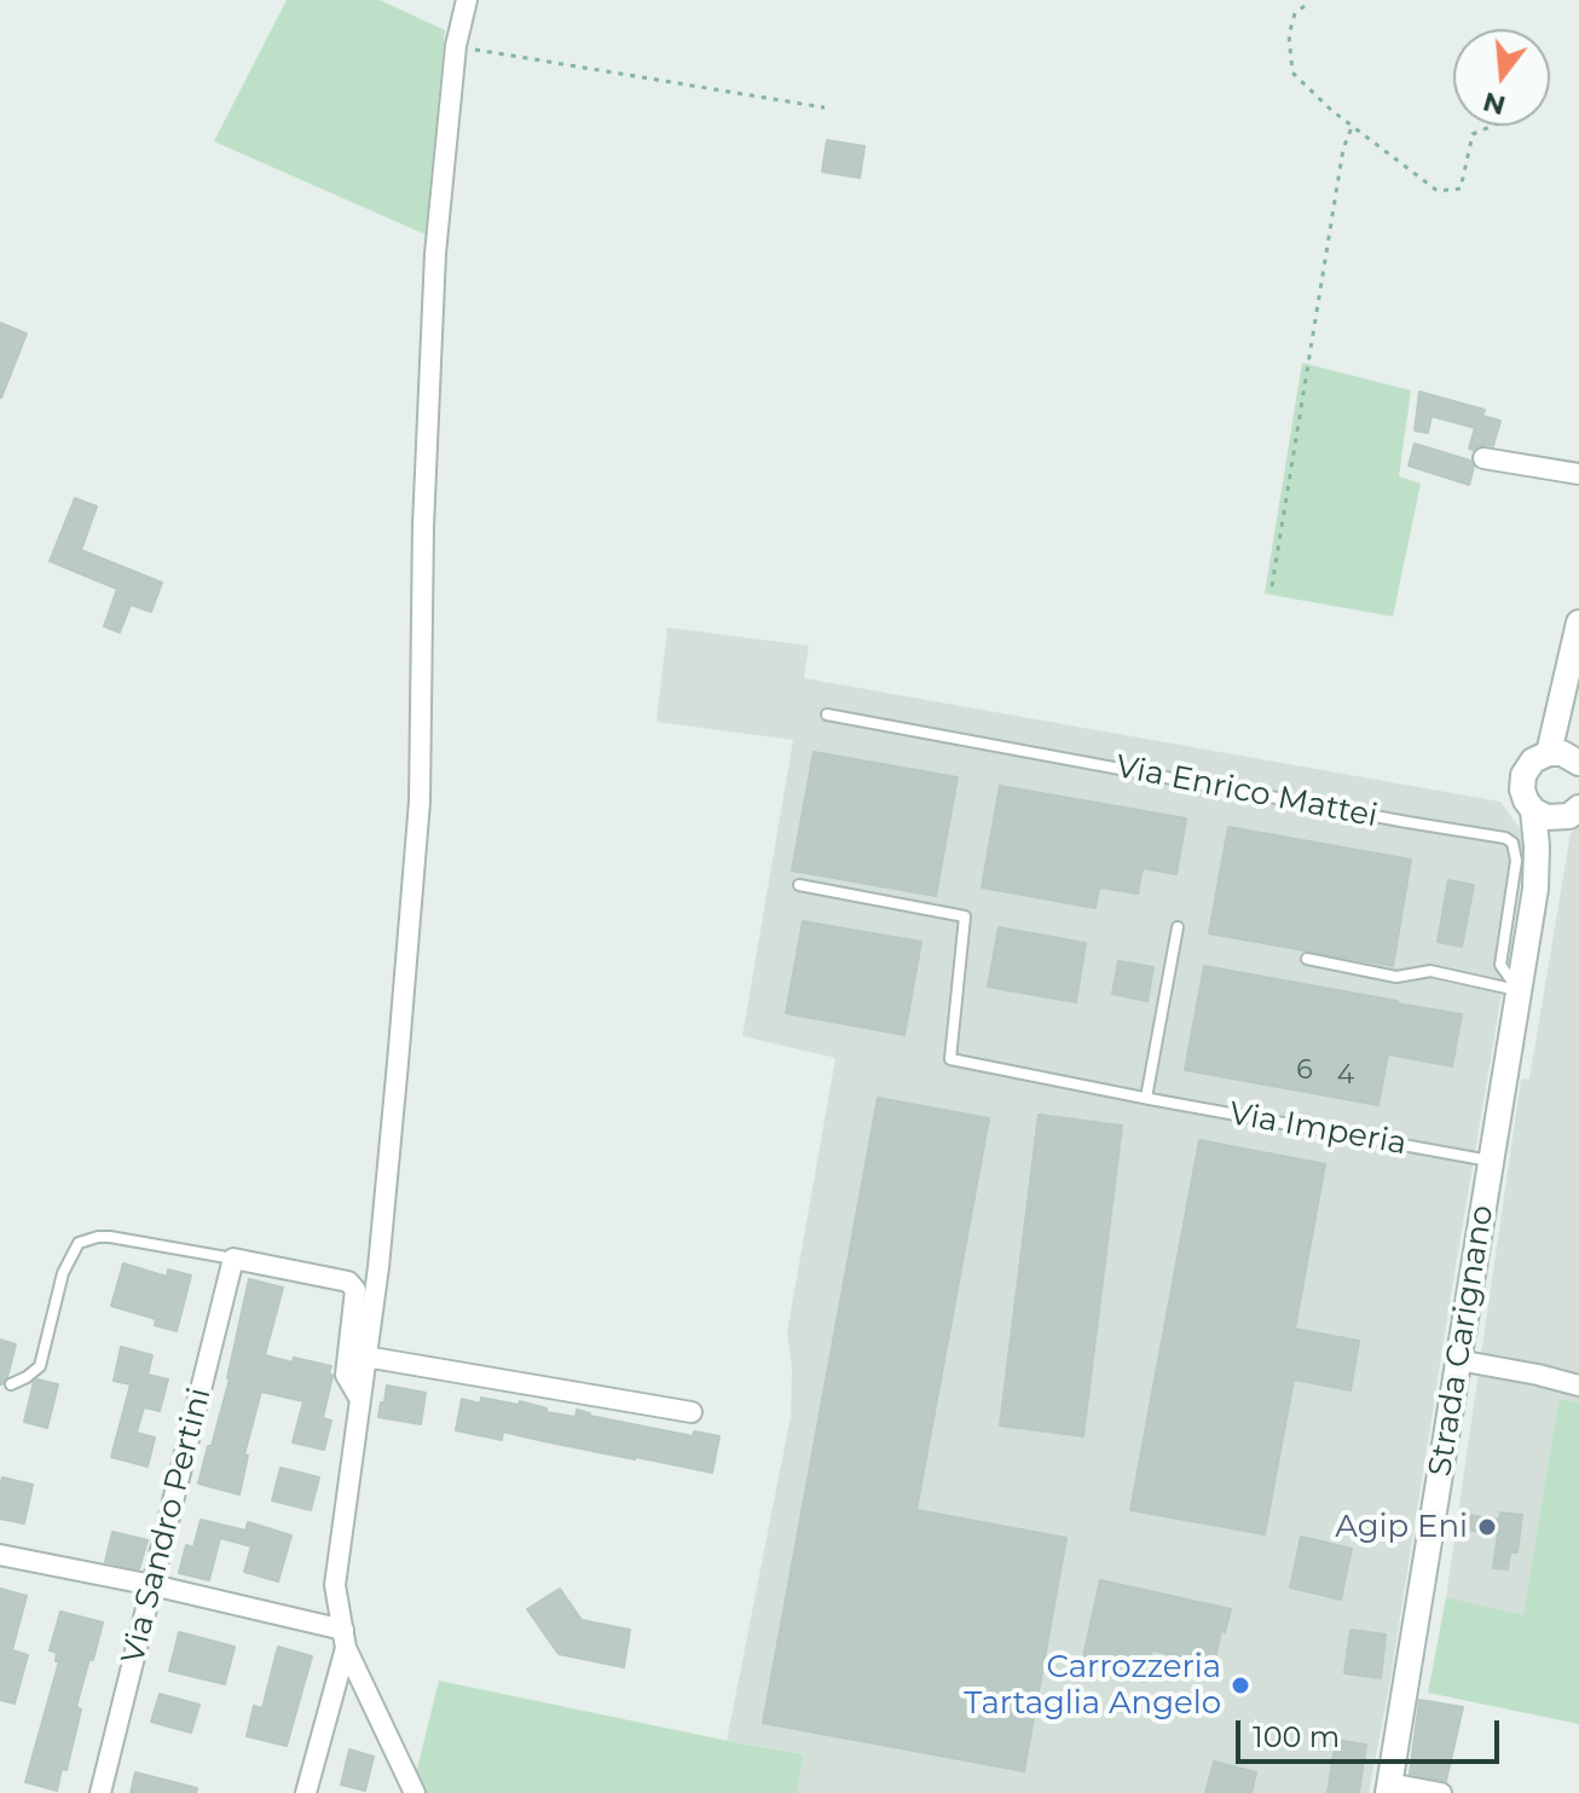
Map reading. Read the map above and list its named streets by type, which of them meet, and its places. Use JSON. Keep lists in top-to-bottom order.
{
  "streets": {
    "street": ["Strada Carignano", "Via Sandro Pertini"],
    "lane": ["Via Enrico Mattei", "Via Imperia"]
  },
  "crossings": [
    ["Via Enrico Mattei", "Strada Carignano"],
    ["Via Imperia", "Strada Carignano"]
  ],
  "places": ["Agip Eni", "Carrozzeria Tartaglia Angelo"],
  "house_numbers": ["6", "4"],
  "scale_bar": "100 m",
  "north": "bottom"
}
